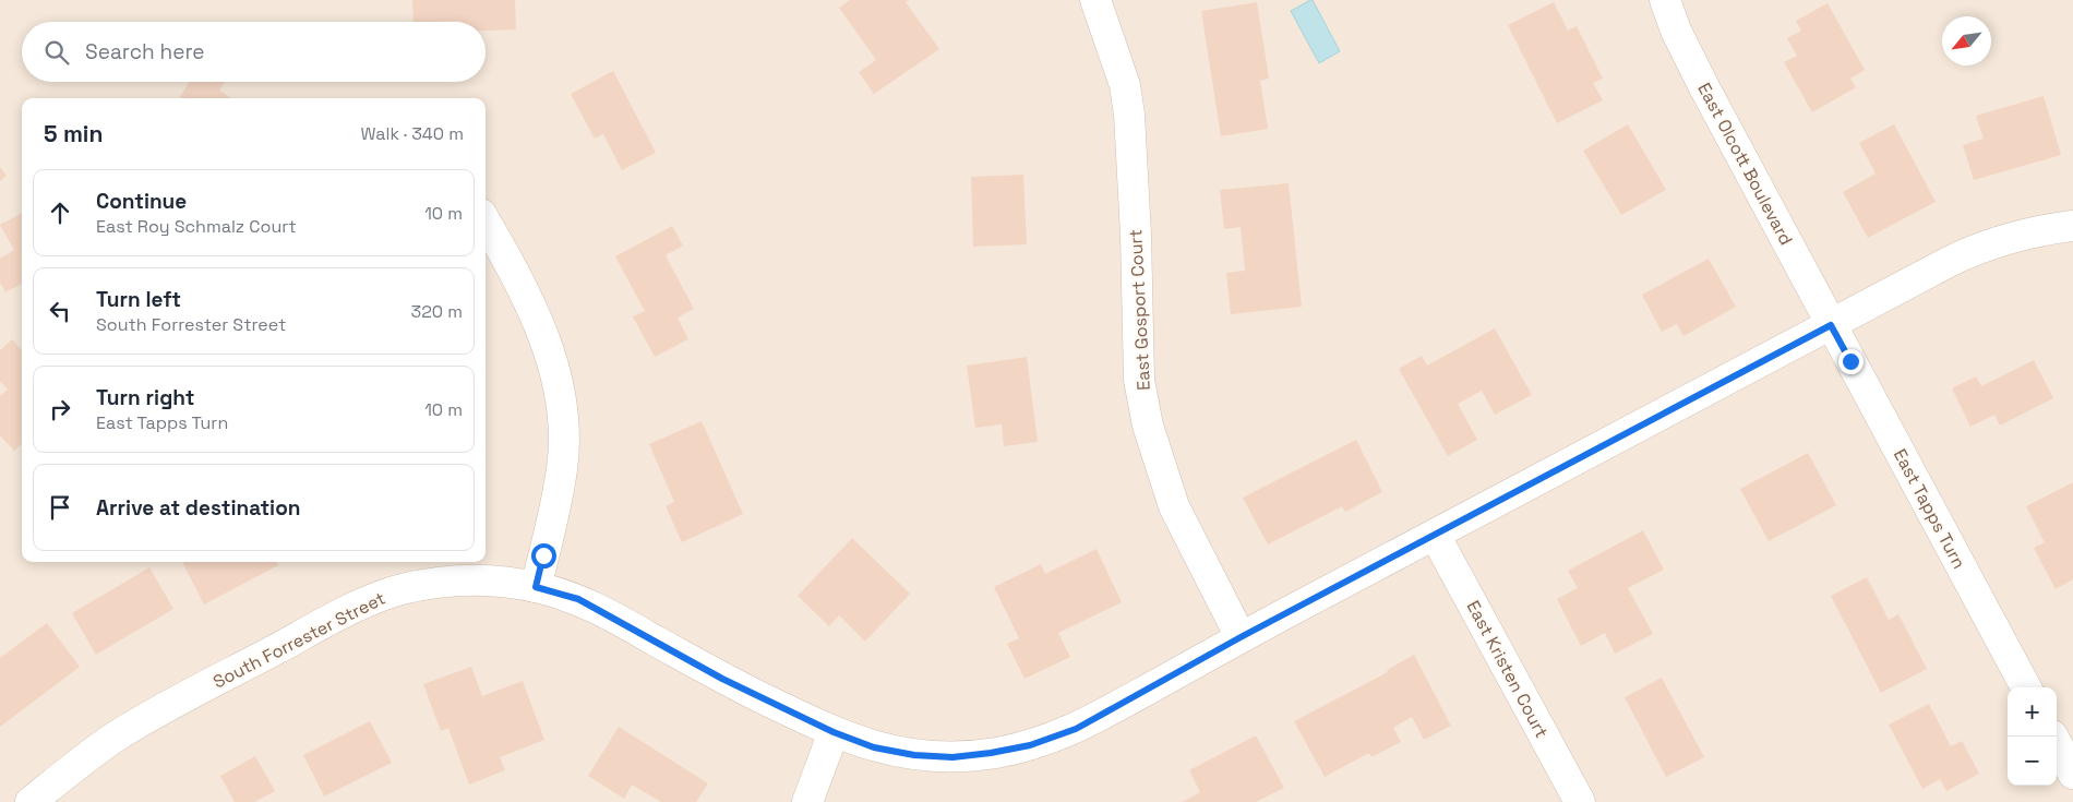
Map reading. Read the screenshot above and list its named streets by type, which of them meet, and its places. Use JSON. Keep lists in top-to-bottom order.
{
  "streets": {
    "street": [
      "East Olcott Boulevard",
      "East Gosport Court",
      "East Tapps Turn",
      "South Forrester Street",
      "East Kristen Court"
    ]
  },
  "crossings": [
    ["East Olcott Boulevard", "East Tapps Turn"],
    ["East Olcott Boulevard", "South Forrester Street"],
    ["East Gosport Court", "South Forrester Street"],
    ["East Tapps Turn", "South Forrester Street"],
    ["South Forrester Street", "East Kristen Court"]
  ],
  "north": "bottom left",
  "page": {
    "search": "Search here",
    "heading": ["5 min", "Walk · 340 m"],
    "list": [
      ["Continue", "East Roy Schmalz Court", "10 m"],
      ["Turn left", "South Forrester Street", "320 m"],
      ["Turn right", "East Tapps Turn", "10 m"],
      "Arrive at destination"
    ],
    "map_buttons": ["+", "−"]
  }
}
